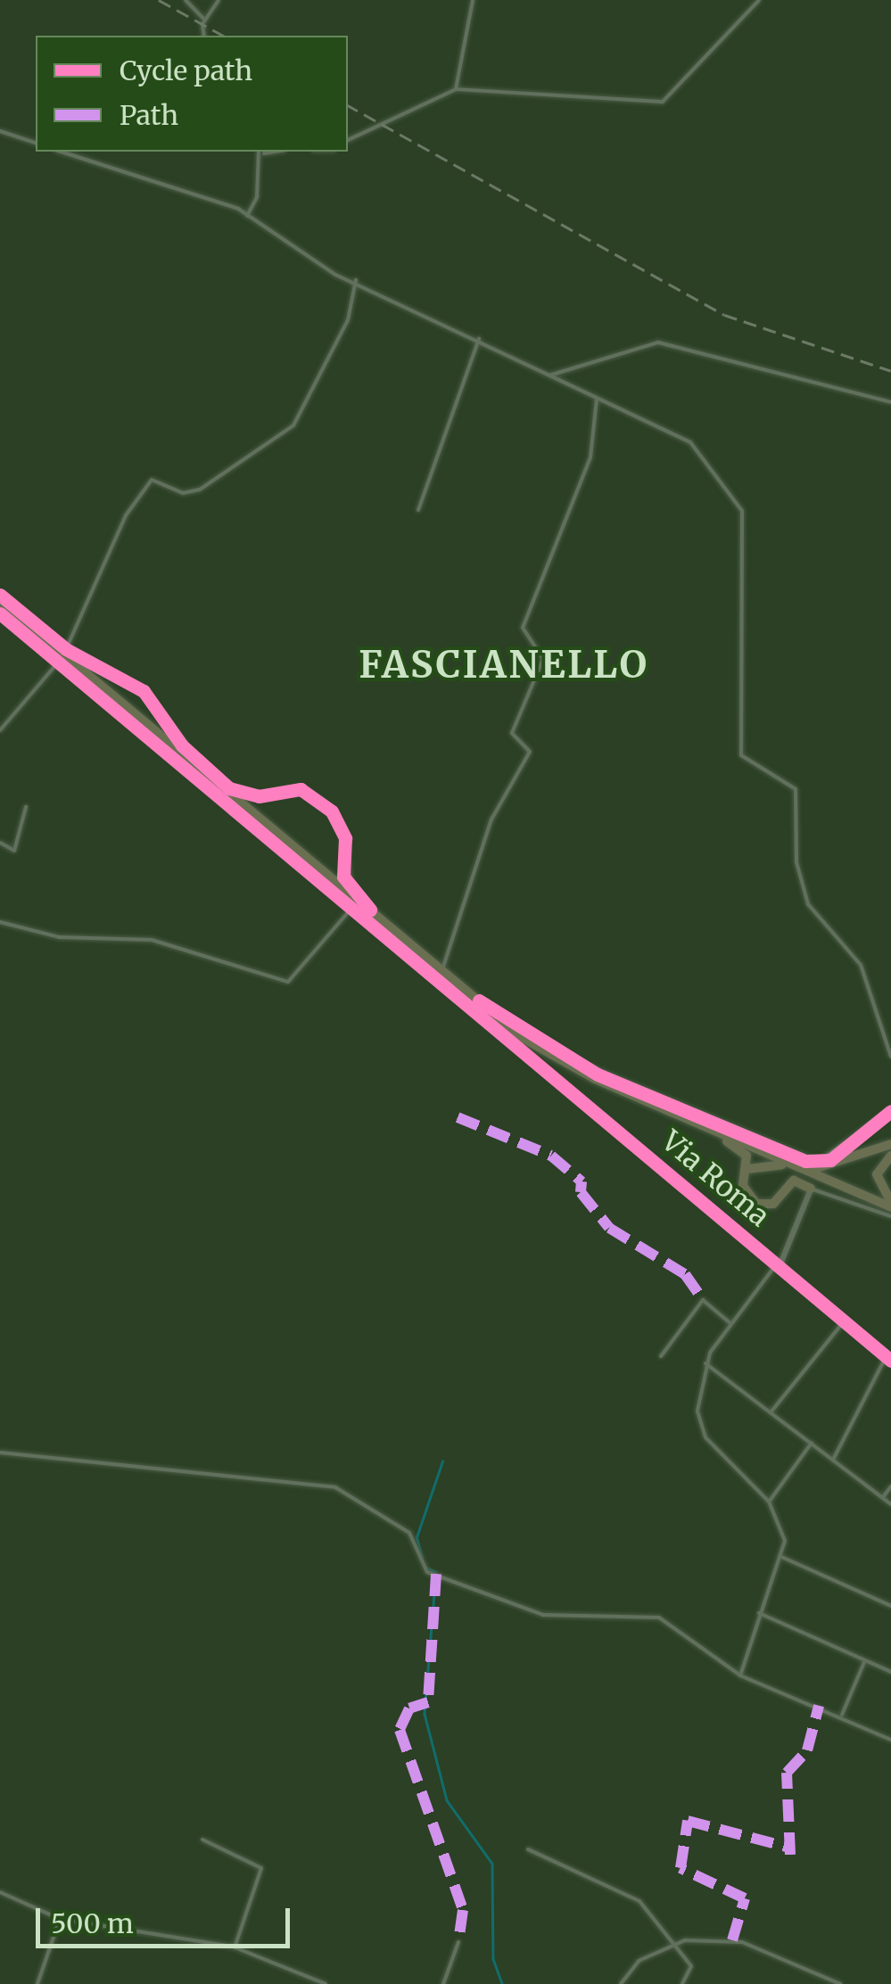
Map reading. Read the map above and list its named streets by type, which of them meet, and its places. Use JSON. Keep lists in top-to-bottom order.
{
  "streets": {
    "street": ["Via Roma"]
  },
  "districts": ["FASCIANELLO"],
  "legend": ["Cycle path", "Path"],
  "scale_bar": "500 m"
}
